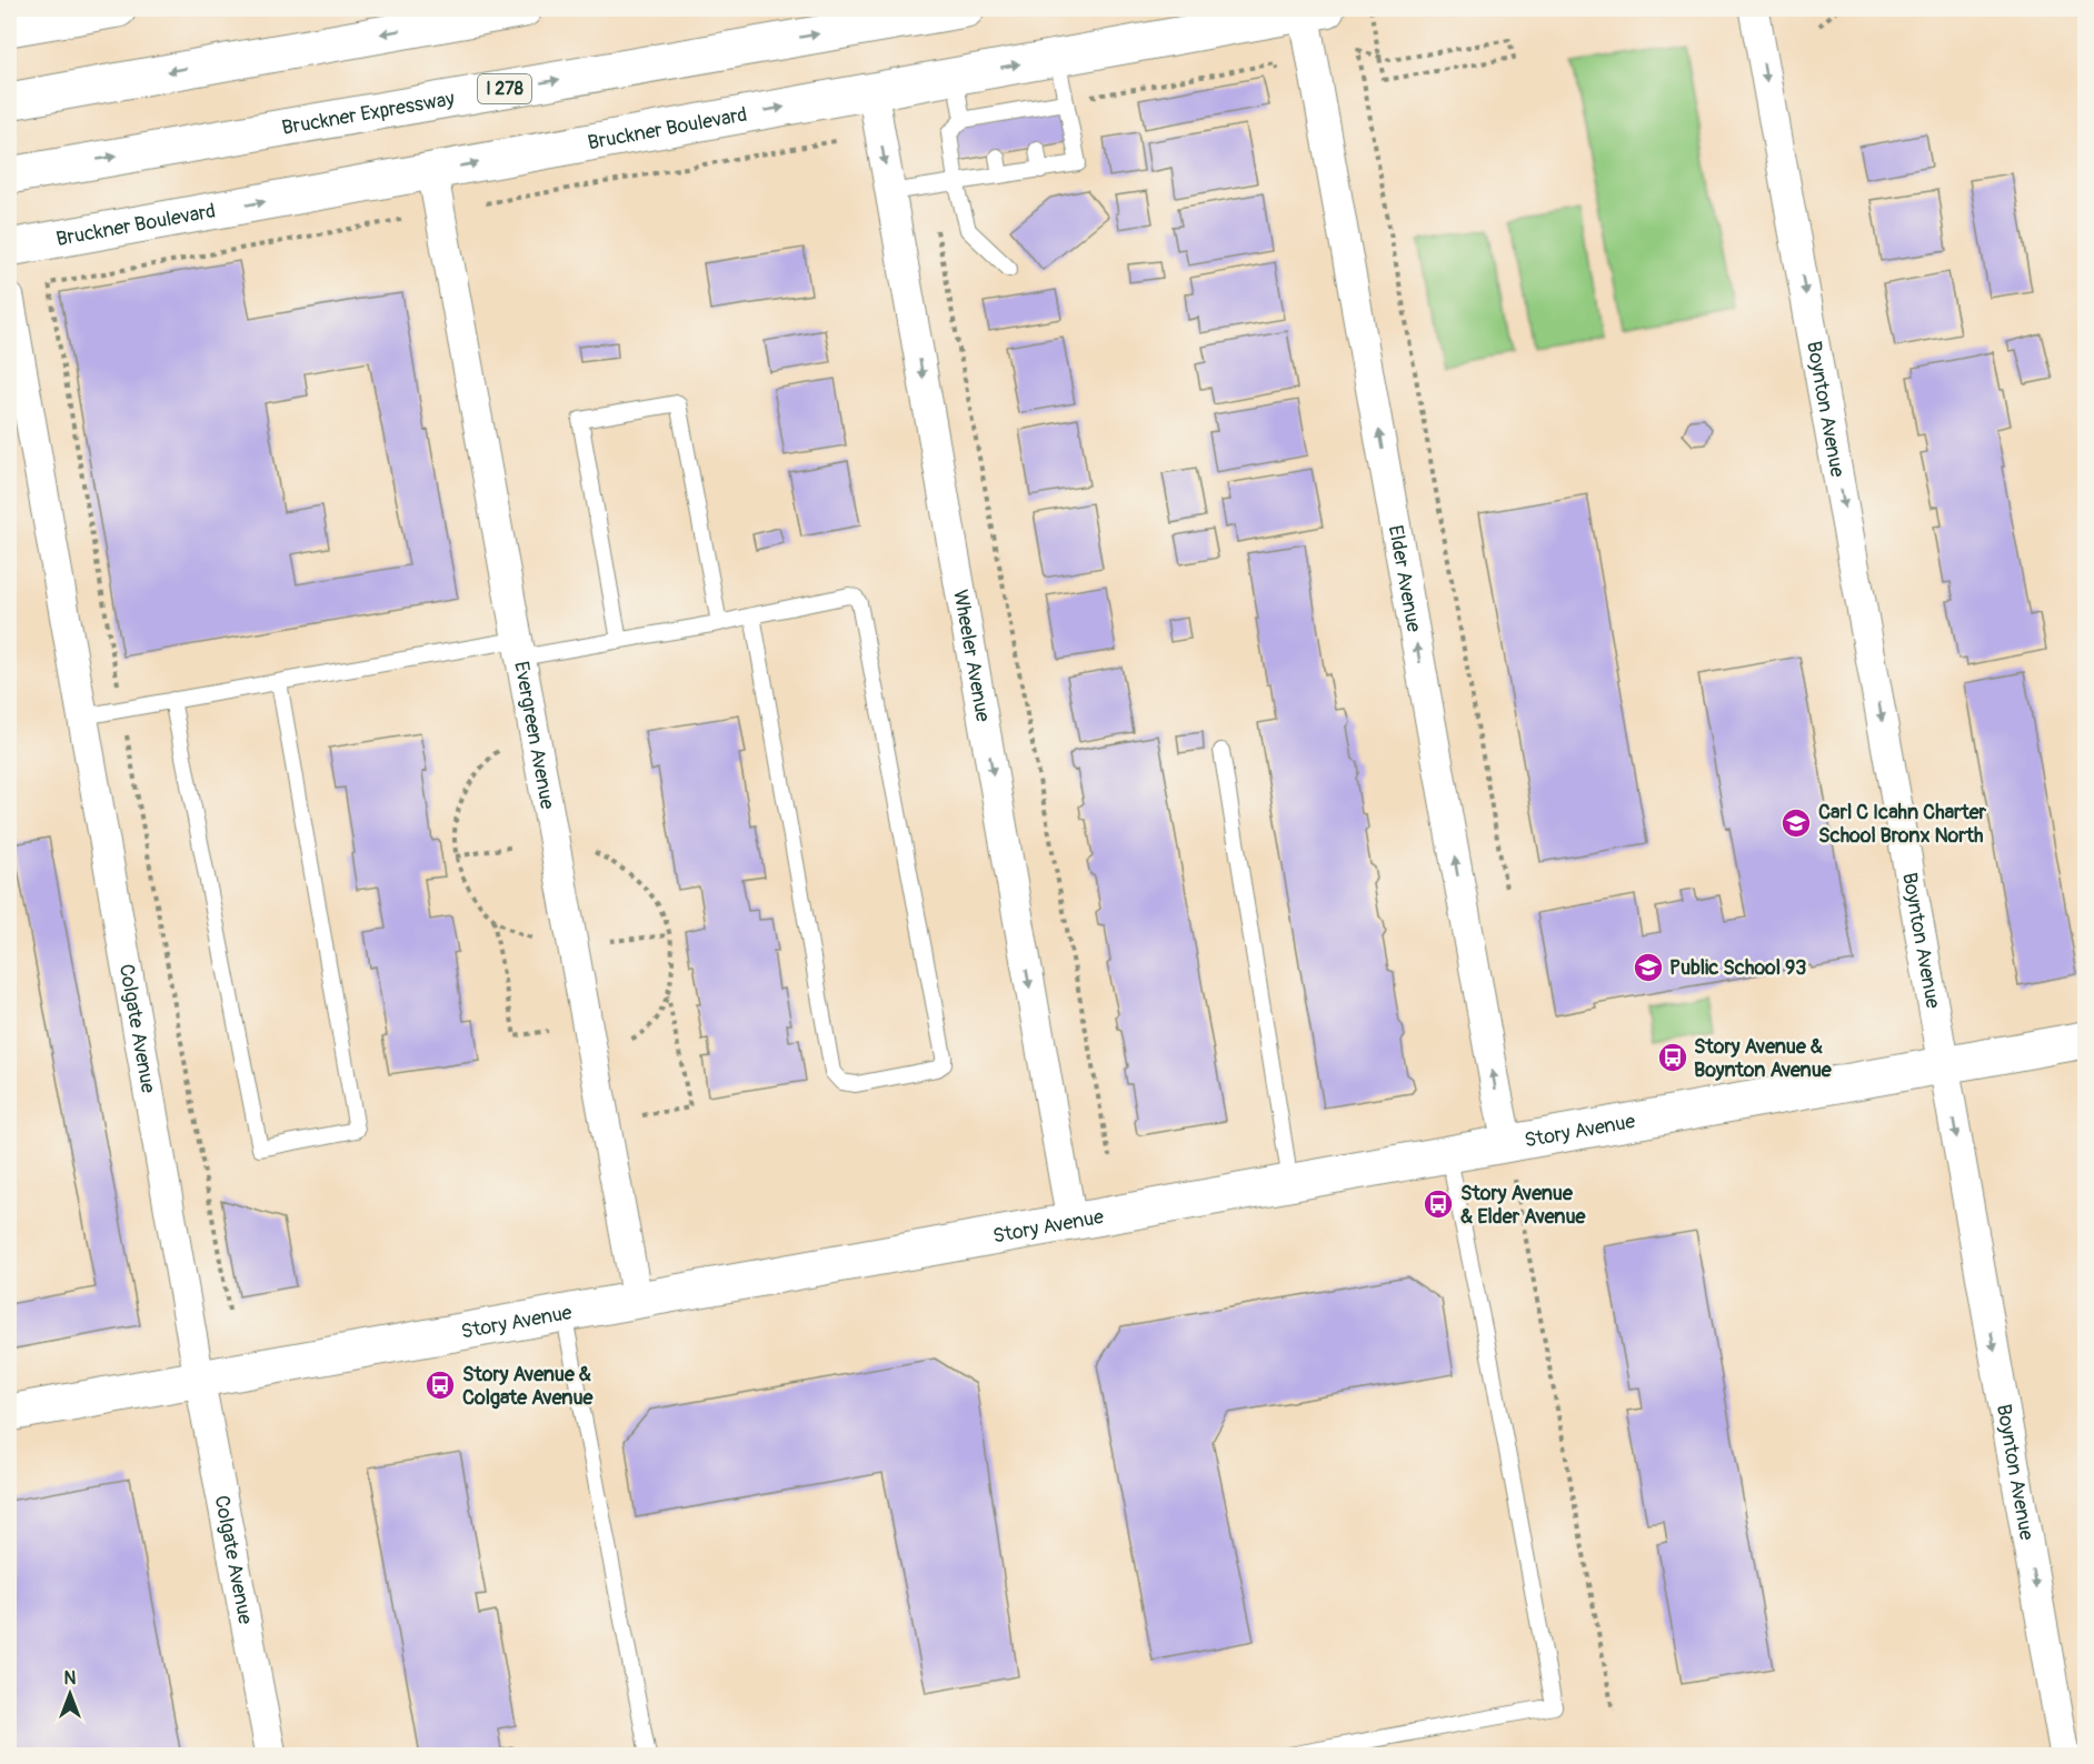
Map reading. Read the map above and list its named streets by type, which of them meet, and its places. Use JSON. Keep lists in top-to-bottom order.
{
  "streets": {
    "main road": [
      "I 278",
      "Bruckner Expressway",
      "Bruckner Boulevard",
      "Story Avenue"
    ],
    "street": [
      "Boynton Avenue",
      "Elder Avenue",
      "Wheeler Avenue",
      "Evergreen Avenue",
      "Colgate Avenue"
    ]
  },
  "crossings": [
    ["Bruckner Boulevard", "Elder Avenue"],
    ["Bruckner Boulevard", "Wheeler Avenue"],
    ["Bruckner Boulevard", "Evergreen Avenue"],
    ["Boynton Avenue", "Story Avenue"],
    ["Elder Avenue", "Story Avenue"],
    ["Wheeler Avenue", "Story Avenue"],
    ["Evergreen Avenue", "Story Avenue"],
    ["Colgate Avenue", "Story Avenue"]
  ],
  "one_way": ["Boynton Avenue", "Elder Avenue", "Wheeler Avenue"],
  "places": {
    "school or university": ["Carl C Icahn Charter School Bronx North", "Public School 93"],
    "bus stop": ["Story Avenue & Boynton Avenue", "Story Avenue & Elder Avenue", "Story Avenue & Colgate Avenue"]
  },
  "north": "top"
}
